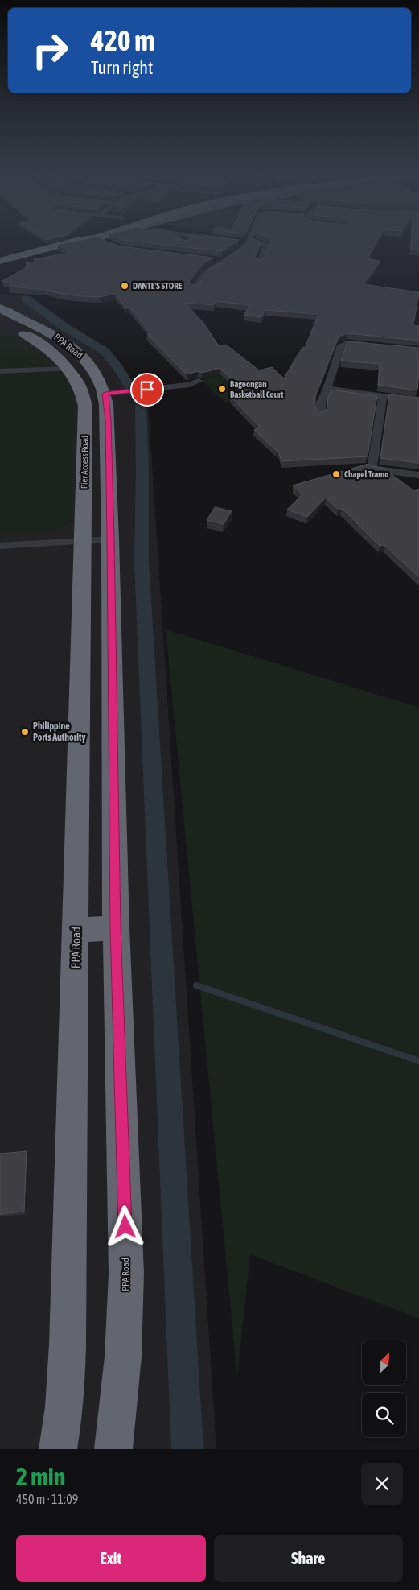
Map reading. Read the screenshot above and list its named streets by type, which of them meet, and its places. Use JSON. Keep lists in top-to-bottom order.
{
  "streets": {
    "highway": ["PPA Road", "Pier Access Road"]
  },
  "crossings": [
    ["PPA Road", "Pier Access Road"]
  ],
  "places": [
    "DANTE'S STORE",
    "Bagoongan Basketball Court",
    "Chapel Tramo",
    "Philippine Ports Authority"
  ],
  "north": "top right",
  "page": {
    "turn": ["420 m", "Turn right"],
    "heading": ["2 min", "450 m · 11:09"],
    "buttons": ["Exit", "Share"]
  }
}
